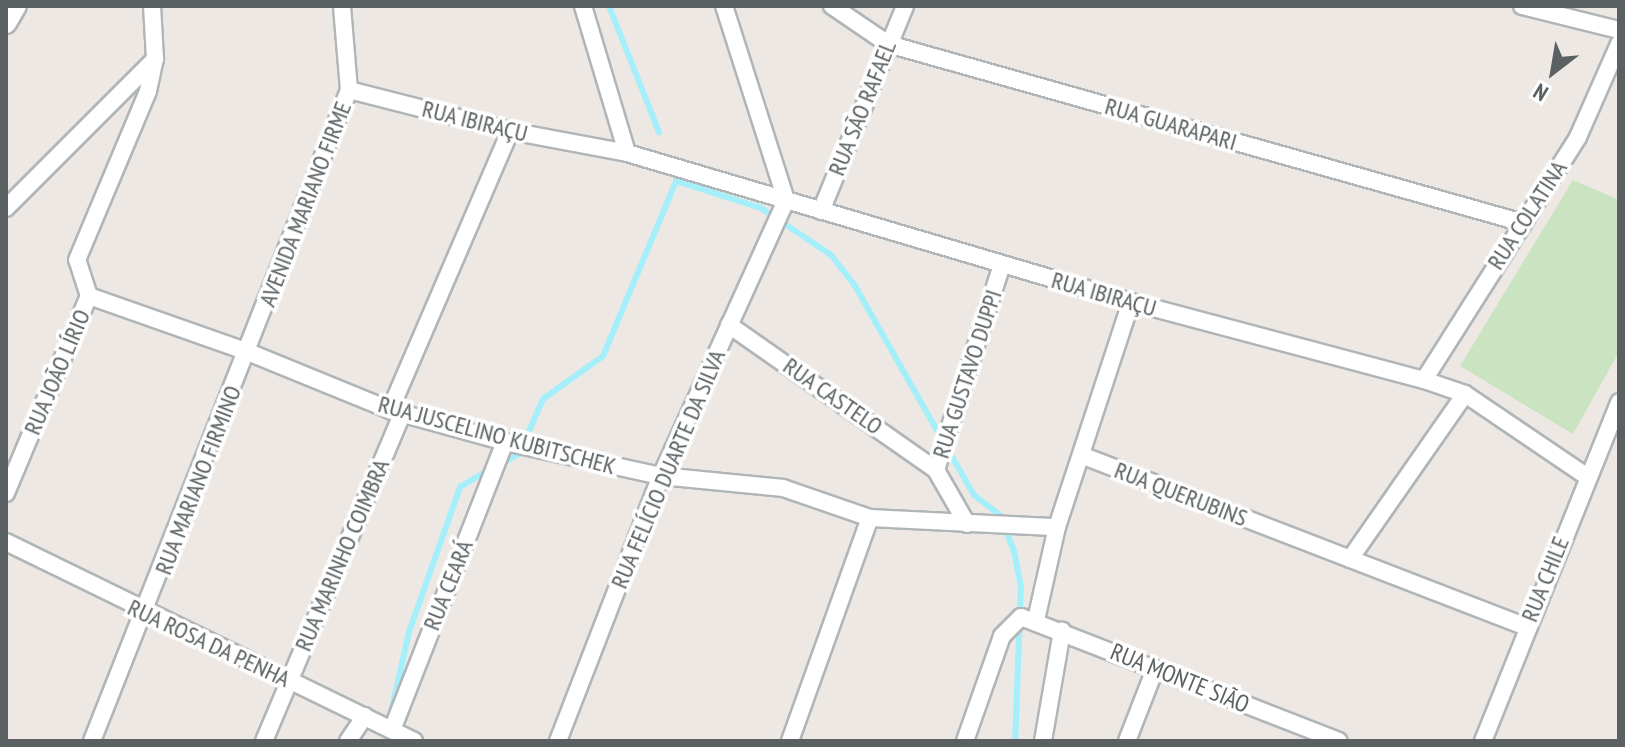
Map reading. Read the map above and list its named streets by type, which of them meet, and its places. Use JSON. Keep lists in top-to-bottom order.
{
  "streets": {
    "street": [
      "RUA SÃO RAFAEL",
      "RUA IBIRAÇU",
      "RUA GUARAPARI",
      "AVENIDA MARIANO FIRME",
      "RUA COLATINA",
      "RUA JOÃO LÍRIO",
      "RUA GUSTAVO DUPPI",
      "RUA CASTELO",
      "RUA JUSCELINO KUBITSCHEK",
      "RUA FELÍCIO DUARTE DA SILVA",
      "RUA MARIANO FIRMINO",
      "RUA QUERUBINS",
      "RUA MARINHO COIMBRA",
      "RUA CHILE",
      "RUA CEARÁ",
      "RUA ROSA DA PENHA",
      "RUA MONTE SIÃO"
    ]
  },
  "crossings": [
    ["RUA SÃO RAFAEL", "RUA IBIRAÇU"],
    ["RUA SÃO RAFAEL", "RUA GUARAPARI"],
    ["RUA IBIRAÇU", "AVENIDA MARIANO FIRME"],
    ["RUA IBIRAÇU", "RUA COLATINA"],
    ["RUA IBIRAÇU", "RUA GUSTAVO DUPPI"],
    ["RUA IBIRAÇU", "RUA FELÍCIO DUARTE DA SILVA"],
    ["RUA IBIRAÇU", "RUA MARINHO COIMBRA"],
    ["RUA IBIRAÇU", "RUA CHILE"],
    ["RUA GUARAPARI", "RUA COLATINA"],
    ["AVENIDA MARIANO FIRME", "RUA JUSCELINO KUBITSCHEK"],
    ["AVENIDA MARIANO FIRME", "RUA MARIANO FIRMINO"],
    ["RUA JOÃO LÍRIO", "RUA JUSCELINO KUBITSCHEK"],
    ["RUA GUSTAVO DUPPI", "RUA CASTELO"],
    ["RUA CASTELO", "RUA FELÍCIO DUARTE DA SILVA"],
    ["RUA JUSCELINO KUBITSCHEK", "RUA FELÍCIO DUARTE DA SILVA"],
    ["RUA JUSCELINO KUBITSCHEK", "RUA MARIANO FIRMINO"],
    ["RUA JUSCELINO KUBITSCHEK", "RUA MARINHO COIMBRA"],
    ["RUA JUSCELINO KUBITSCHEK", "RUA CEARÁ"],
    ["RUA MARIANO FIRMINO", "RUA ROSA DA PENHA"],
    ["RUA QUERUBINS", "RUA CHILE"],
    ["RUA MARINHO COIMBRA", "RUA ROSA DA PENHA"],
    ["RUA CEARÁ", "RUA ROSA DA PENHA"]
  ],
  "north": "bottom left"
}
